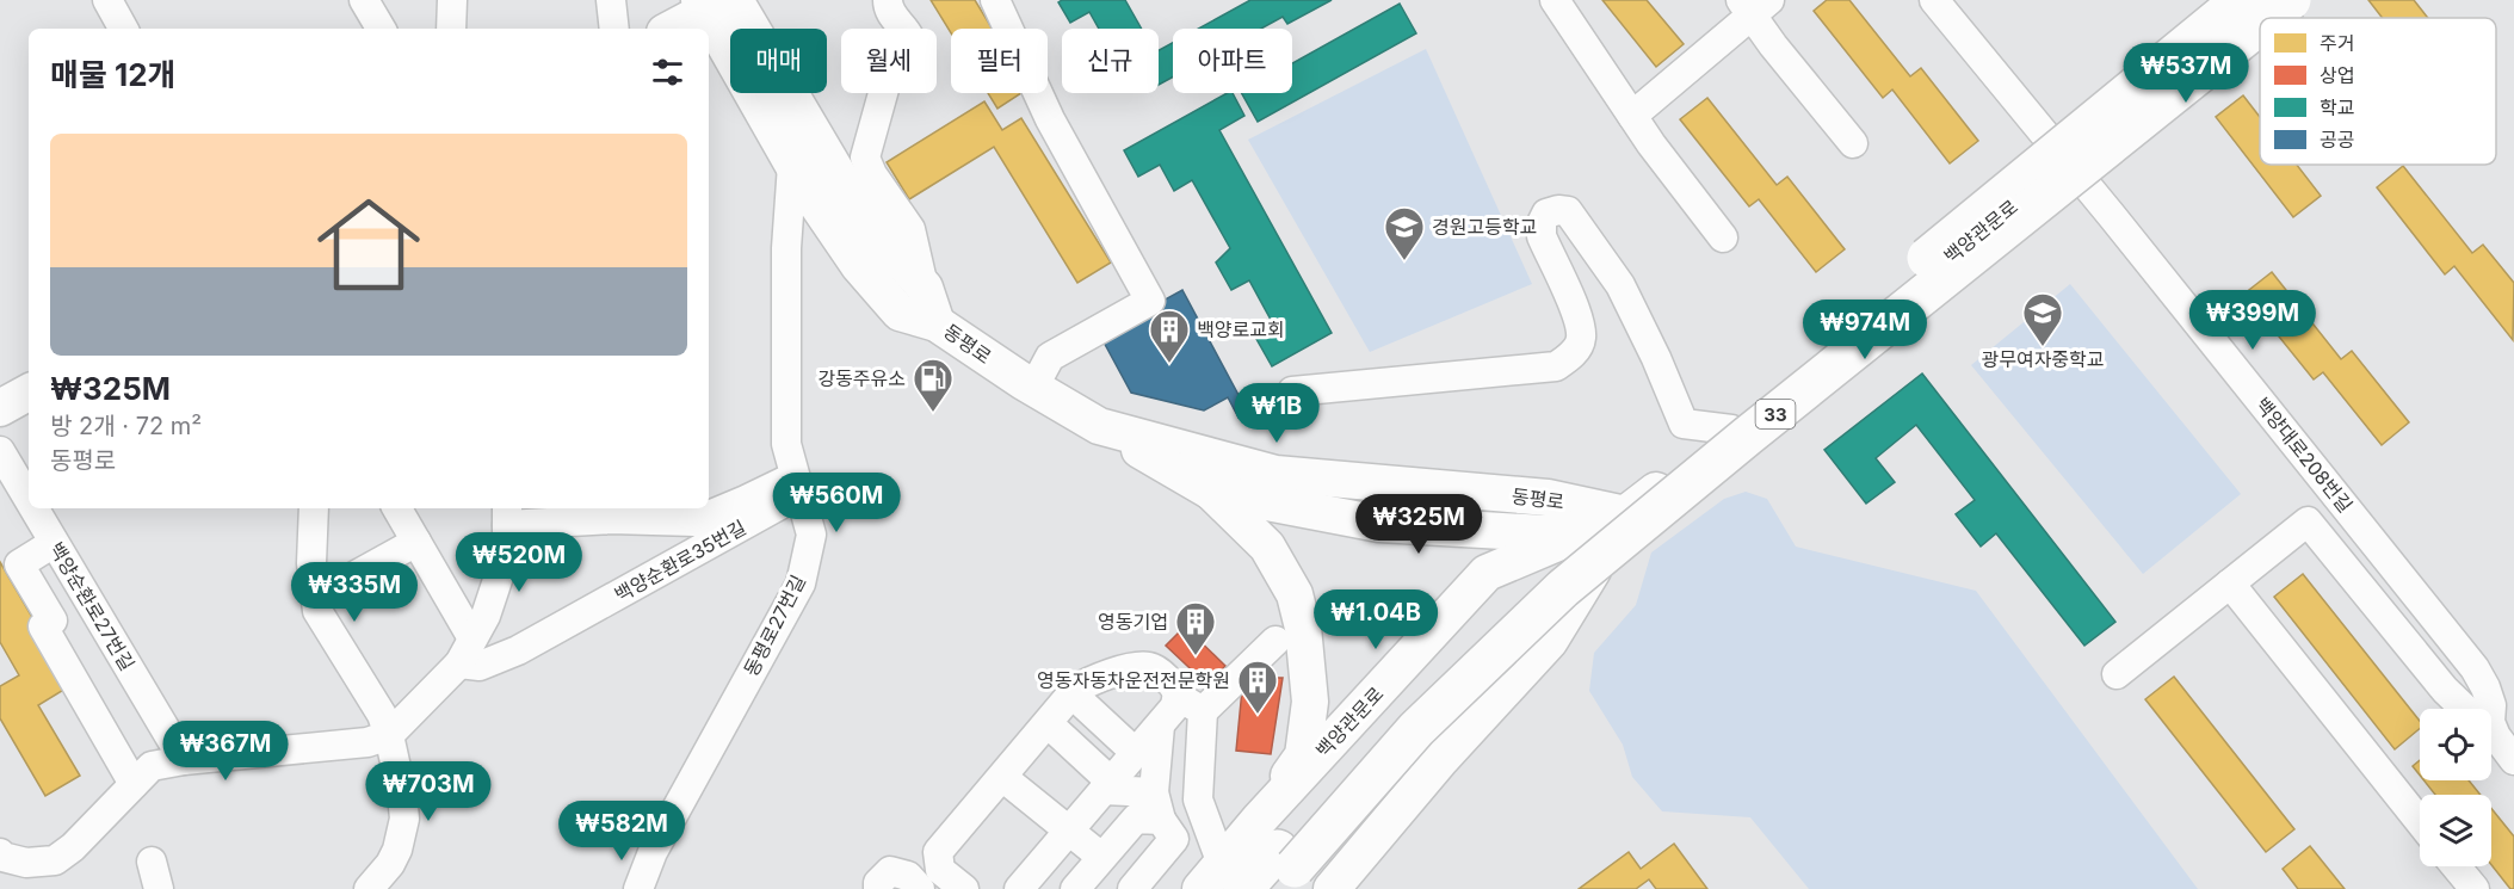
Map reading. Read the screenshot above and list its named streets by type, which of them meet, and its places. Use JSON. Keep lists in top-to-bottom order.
{
  "streets": {
    "highway": ["33"],
    "main road": ["백양관문로", "동평로"],
    "street": [
      "백양대로208번길",
      "백양순환로35번길",
      "백양순환로27번길",
      "동평로27번길"
    ]
  },
  "crossings": [
    ["백양관문로", "동평로"],
    ["백양관문로", "33"],
    ["백양관문로", "백양대로208번길"],
    ["동평로", "동평로27번길"],
    ["백양순환로35번길", "동평로27번길"]
  ],
  "places": {
    "school or university": ["경원고등학교", "광무여자중학교"],
    "building": ["백양로교회", "영동기업", "영동자동차운전전문학원"],
    "fuel station": ["강동주유소"]
  },
  "legend": [
    "주거",
    "상업",
    "학교",
    "공공"
  ],
  "page": {
    "chip": [
      "매매",
      "월세",
      "필터",
      "신규",
      "아파트"
    ],
    "heading": "매물 12개",
    "price": [
      "₩537M",
      "₩399M",
      "₩974M",
      "₩1B",
      "₩560M",
      "₩325M",
      "₩520M",
      "₩335M",
      "₩1.04B",
      "₩367M",
      "₩703M",
      "₩582M"
    ],
    "list": [
      {
        "name": "₩325M",
        "note": "방 2개 · 72 m² · 동평로"
      }
    ]
  }
}
